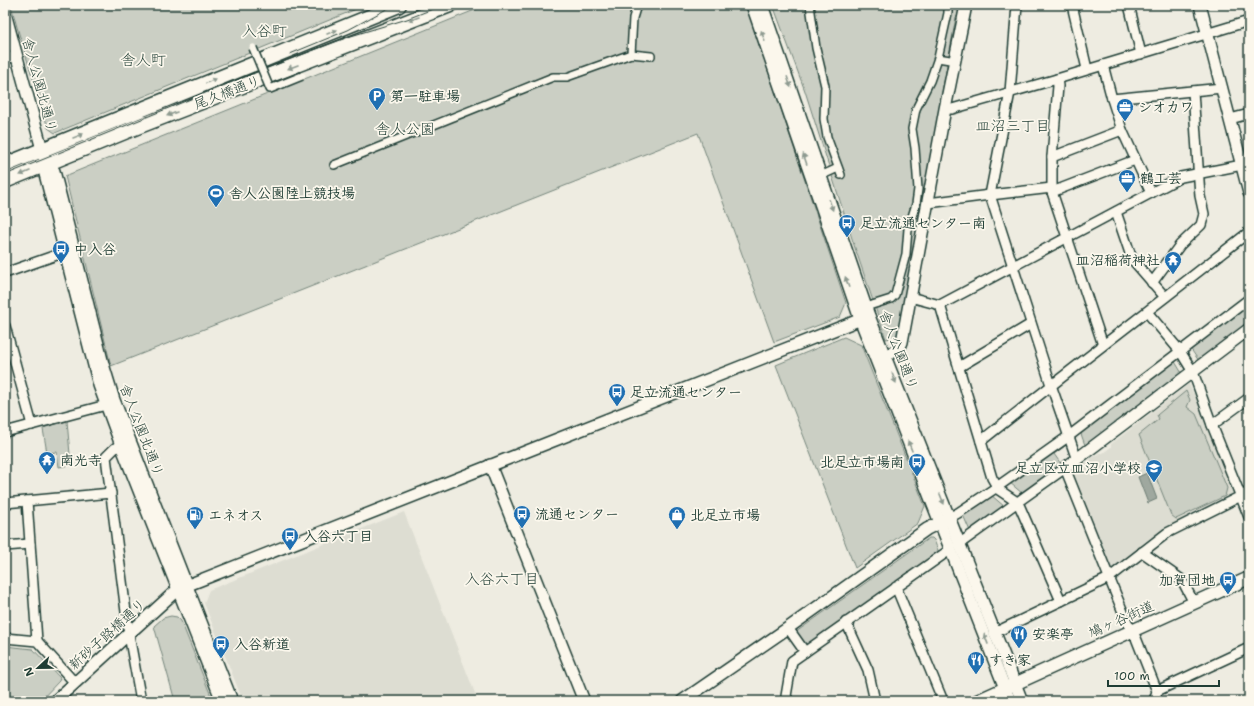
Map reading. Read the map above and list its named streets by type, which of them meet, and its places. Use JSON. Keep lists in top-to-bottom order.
{
  "streets": {
    "main road": ["尾久橋通り", "鳩ヶ谷街道"],
    "street": ["舎人公園北通り", "舎人公園通り", "新砂子路橋通り"]
  },
  "crossings": [
    ["舎人公園北通り", "尾久橋通り"],
    ["舎人公園北通り", "新砂子路橋通り"],
    ["舎人公園通り", "鳩ヶ谷街道"]
  ],
  "districts": [
    "入谷町",
    "舎人町",
    "皿沼三丁目",
    "舎人公園",
    "入谷六丁目"
  ],
  "places": {
    "parking": ["第一駐車場"],
    "office": ["シオカワ", "鶴工芸"],
    "sports": ["舎人公園陸上競技場"],
    "bus stop": [
      "足立流通センター南",
      "中入谷",
      "足立流通センター",
      "北足立市場南",
      "流通センター",
      "入谷六丁目",
      "加賀団地",
      "入谷新道"
    ],
    "temple": ["皿沼稲荷神社", "南光寺"],
    "school or university": ["足立区立皿沼小学校"],
    "fuel station": ["エネオス"],
    "shop": ["北足立市場"],
    "restaurant": ["安楽亭", "すき家"]
  },
  "scale_bar": "100 m",
  "north": "left"
}
